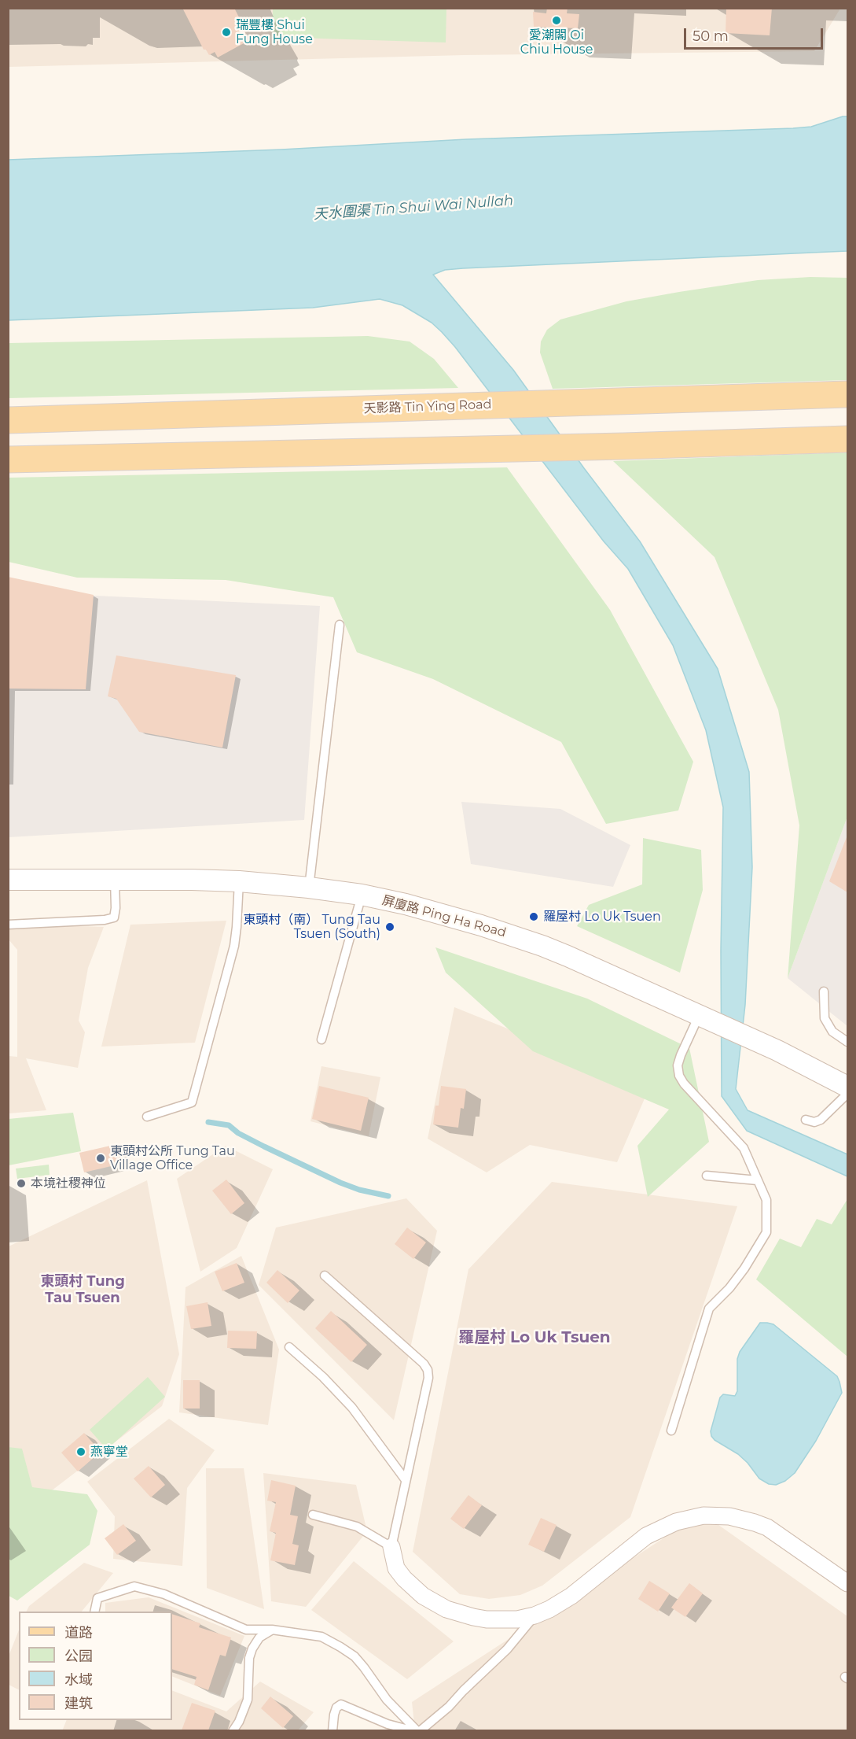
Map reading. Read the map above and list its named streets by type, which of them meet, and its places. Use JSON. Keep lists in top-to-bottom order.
{
  "streets": {
    "main road": ["天影路 Tin Ying Road"],
    "street": ["屏廈路 Ping Ha Road"]
  },
  "districts": ["東頭村 Tung Tau Tsuen", "羅屋村 Lo Uk Tsuen"],
  "water": ["天水圍渠 Tin Shui Wai Nullah"],
  "places": [
    "愛潮閣 Oi Chiu House",
    "瑞豐樓 Shui Fung House",
    "羅屋村 Lo Uk Tsuen",
    "東頭村（南） Tung Tau Tsuen (South)",
    "東頭村公所 Tung Tau Village Office",
    "本境社稷神位",
    "燕寧堂"
  ],
  "legend": [
    "道路",
    "公园",
    "水域",
    "建筑"
  ],
  "scale_bar": "50 m"
}
